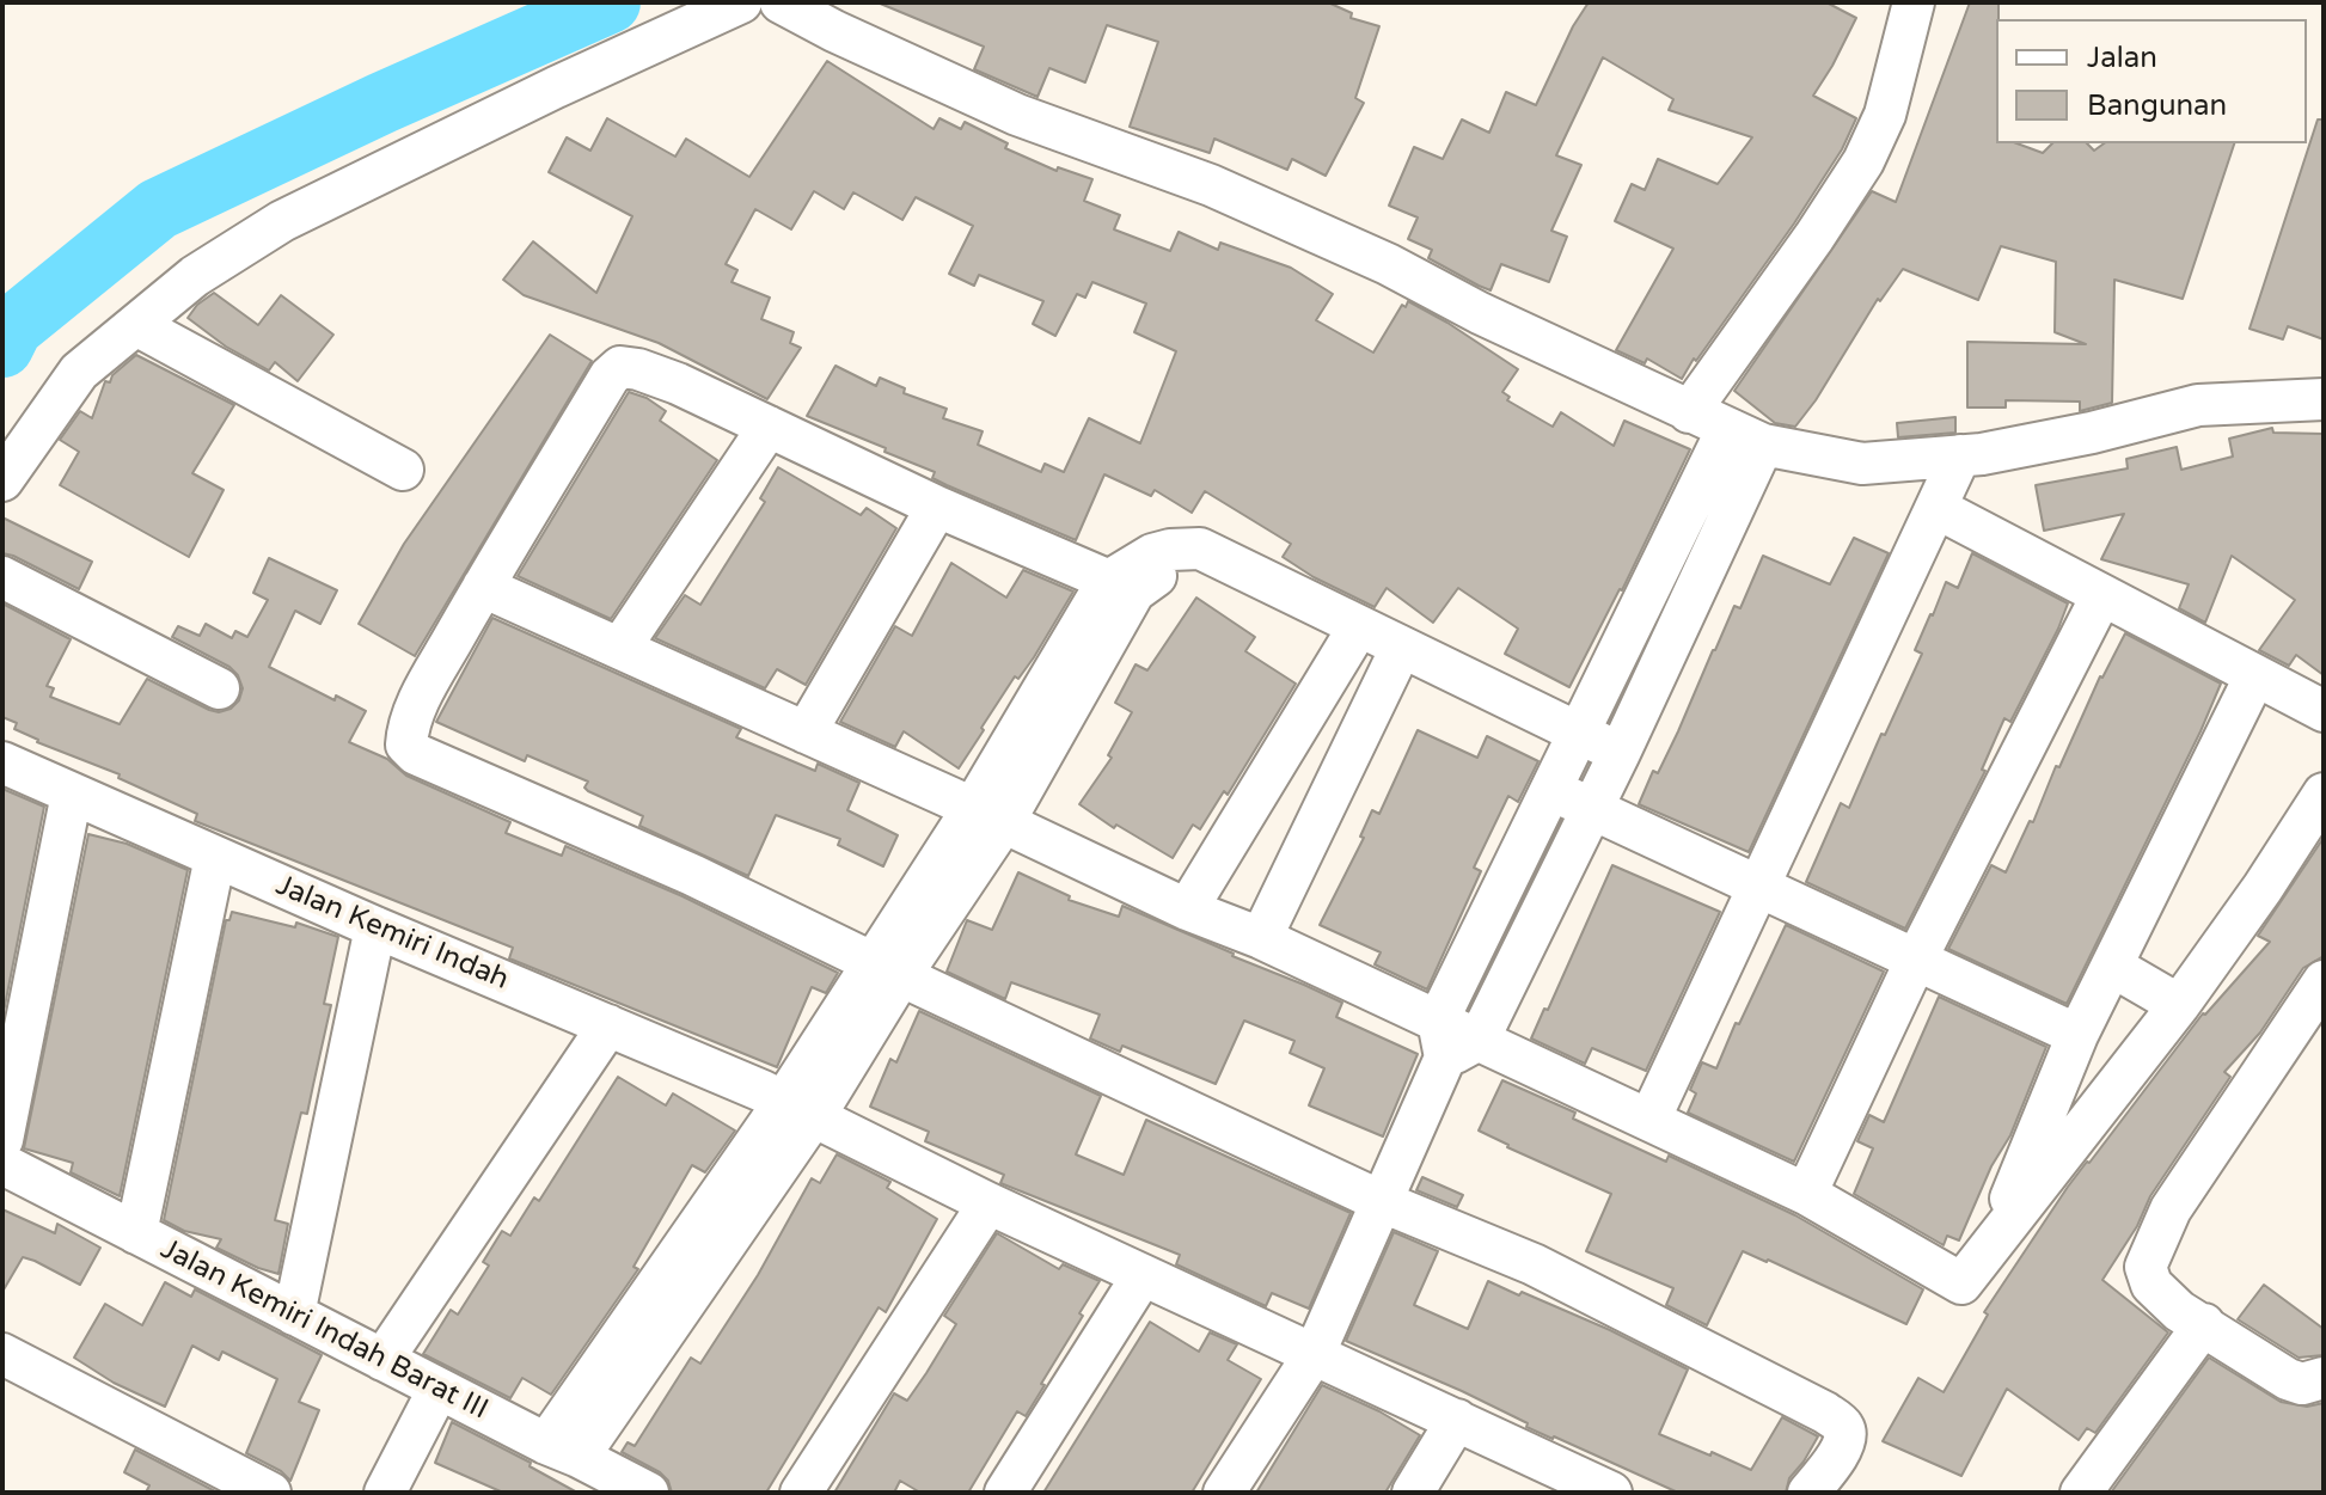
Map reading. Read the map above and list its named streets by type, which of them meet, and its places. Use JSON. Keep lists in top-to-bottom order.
{
  "streets": {
    "street": ["Jalan Kemiri Indah", "Jalan Kemiri Indah Barat III"]
  },
  "legend": ["Jalan", "Bangunan"]
}
